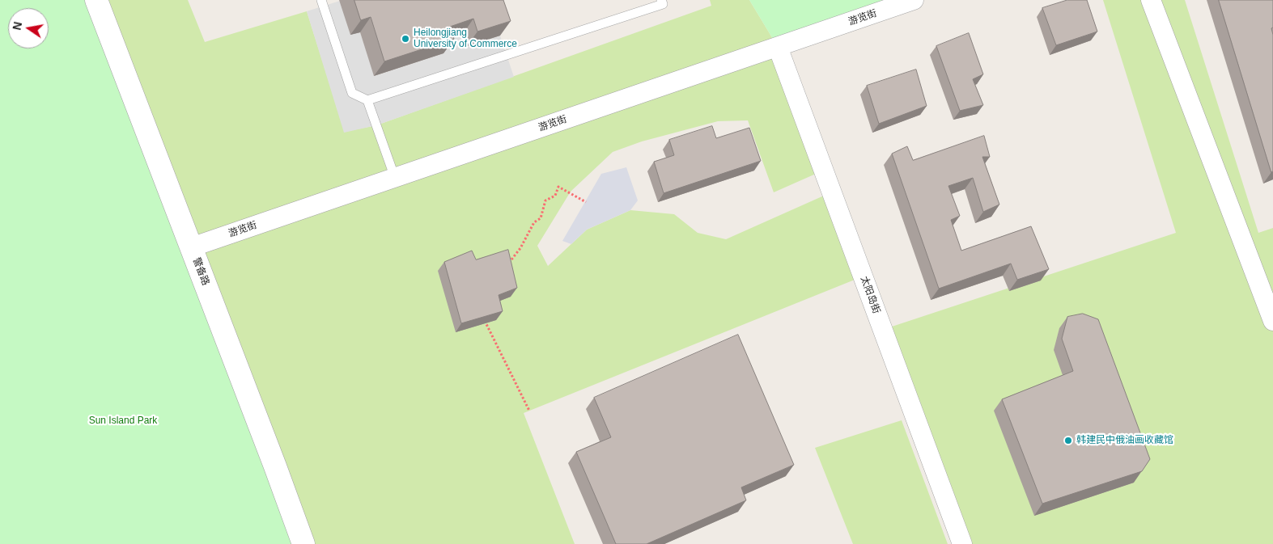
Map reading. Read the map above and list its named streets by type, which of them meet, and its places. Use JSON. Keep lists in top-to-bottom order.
{
  "streets": {
    "street": ["游览街", "警备路", "太阳岛街"]
  },
  "crossings": [
    ["游览街", "警备路"],
    ["游览街", "太阳岛街"]
  ],
  "parks": ["Sun Island Park"],
  "places": ["Heilongjiang University of Commerce", "韩建民中俄油画收藏馆"],
  "north": "left"
}
